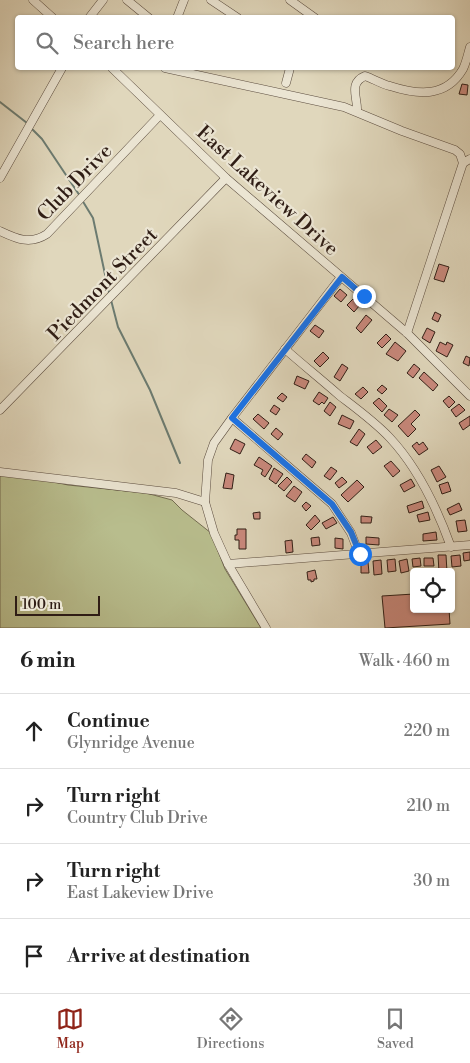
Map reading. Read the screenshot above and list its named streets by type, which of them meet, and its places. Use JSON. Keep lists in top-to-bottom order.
{
  "streets": {
    "street": ["Club Drive", "East Lakeview Drive", "Piedmont Street"]
  },
  "crossings": [
    ["Club Drive", "East Lakeview Drive"],
    ["East Lakeview Drive", "Piedmont Street"]
  ],
  "scale_bar": "100 m",
  "page": {
    "search": "Search here",
    "scale": "100 m",
    "heading": ["6 min", "Walk · 460 m"],
    "list": [
      ["Continue", "Glynridge Avenue", "220 m"],
      ["Turn right", "Country Club Drive", "210 m"],
      ["Turn right", "East Lakeview Drive", "30 m"],
      "Arrive at destination"
    ],
    "nav": ["Map", "Directions", "Saved"]
  }
}
